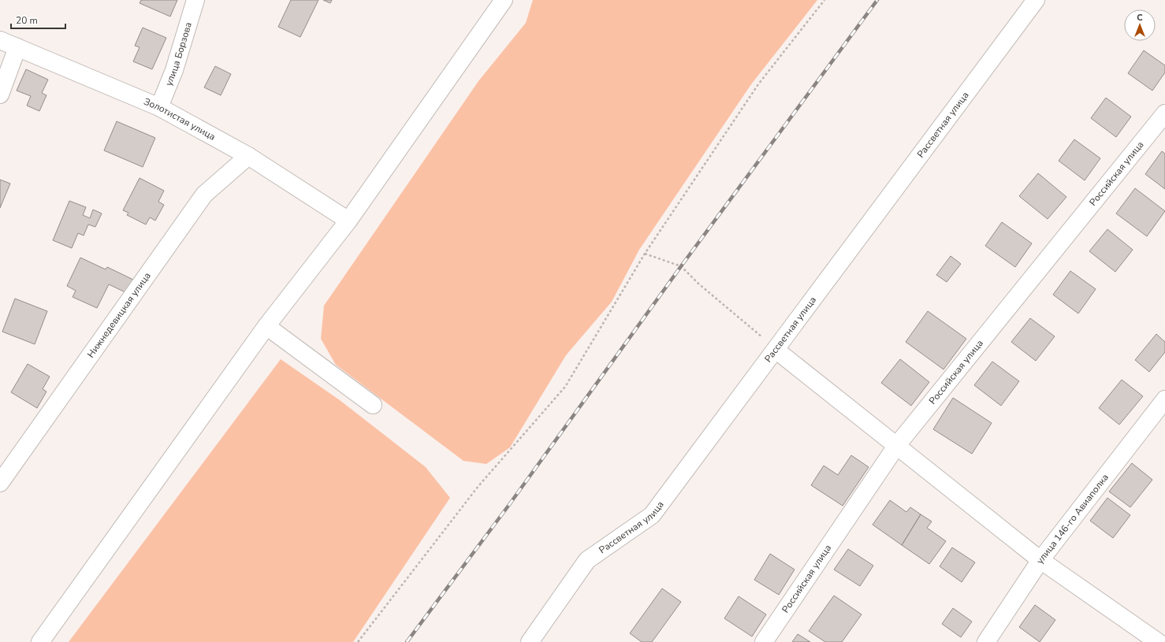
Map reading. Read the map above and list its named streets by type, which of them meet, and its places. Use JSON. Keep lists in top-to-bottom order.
{
  "streets": {
    "street": [
      "улица Борзова",
      "Золотистая улица",
      "Рассветная улица",
      "Российская улица",
      "Нижнедевицкая улица",
      "улица 146-го Авиаполка"
    ]
  },
  "crossings": [
    ["улица Борзова", "Золотистая улица"],
    ["Золотистая улица", "Нижнедевицкая улица"]
  ],
  "scale_bar": "20 m",
  "north": "top"
}
